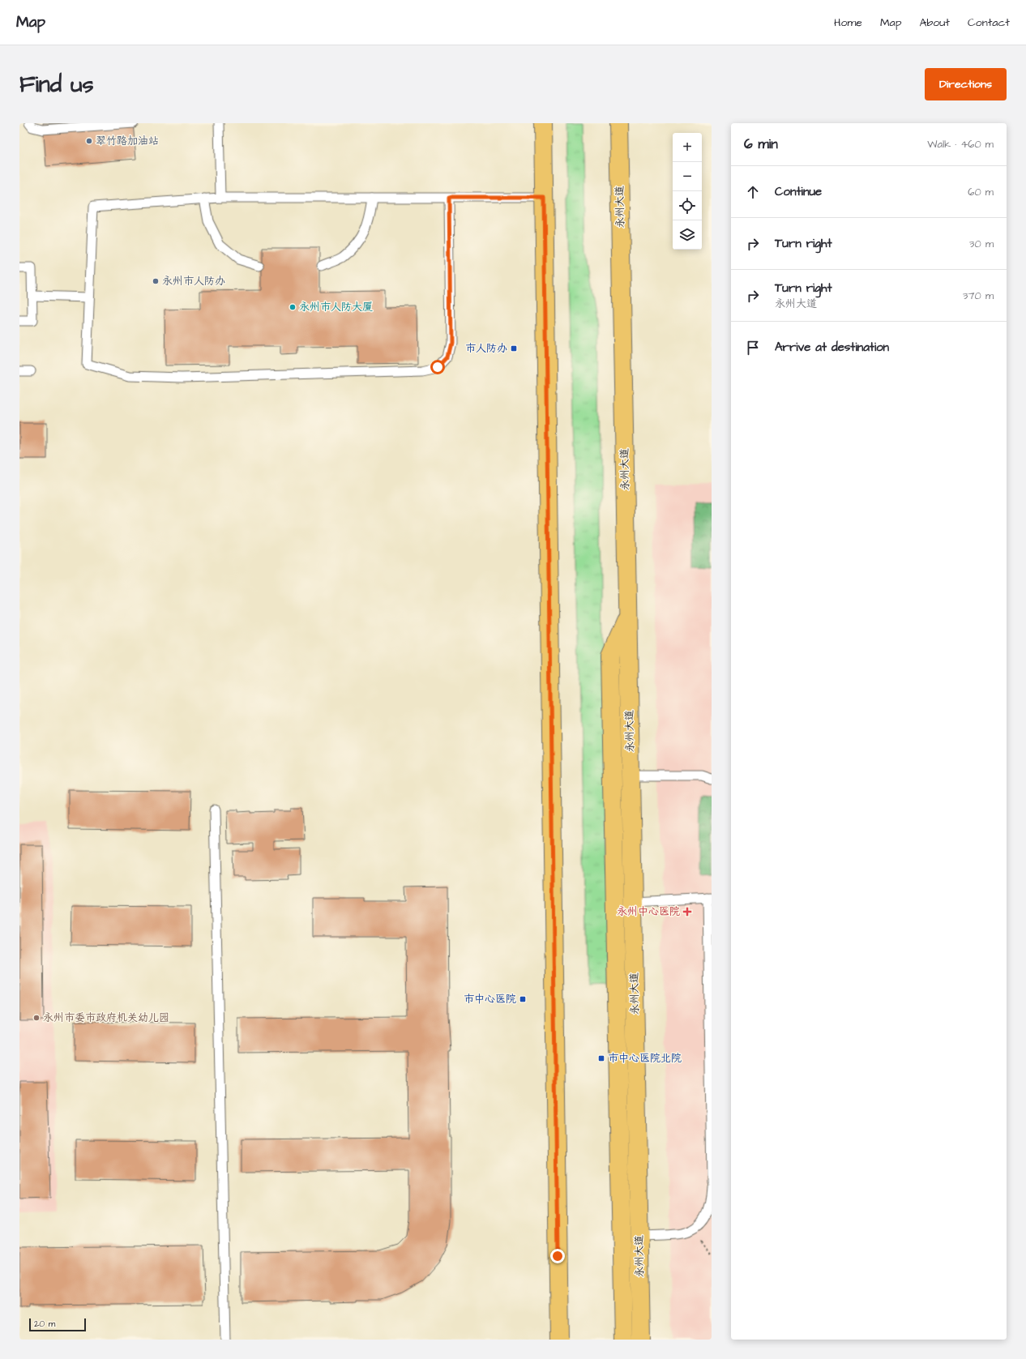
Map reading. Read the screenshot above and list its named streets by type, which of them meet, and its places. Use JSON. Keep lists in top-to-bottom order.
{
  "streets": {
    "main road": ["永州大道"]
  },
  "places": {
    "other": [
      "翠竹路加油站",
      "永州市人防办",
      "永州市人防大厦",
      "永州市委市政府机关幼儿园"
    ],
    "transit": ["市人防办", "市中心医院", "市中心医院北院"],
    "health": ["永州中心医院"]
  },
  "scale_bar": "20 m",
  "page": {
    "header": "Map",
    "nav": [
      "Home",
      "Map",
      "About",
      "Contact"
    ],
    "buttons": "Directions",
    "title": "Find us",
    "heading": ["6 min", "Walk · 460 m"],
    "map_buttons": ["+", "−"],
    "list": [
      ["Continue", "60 m"],
      ["Turn right", "30 m"],
      ["Turn right", "永州大道", "370 m"],
      "Arrive at destination"
    ],
    "scale": "20 m"
  }
}
